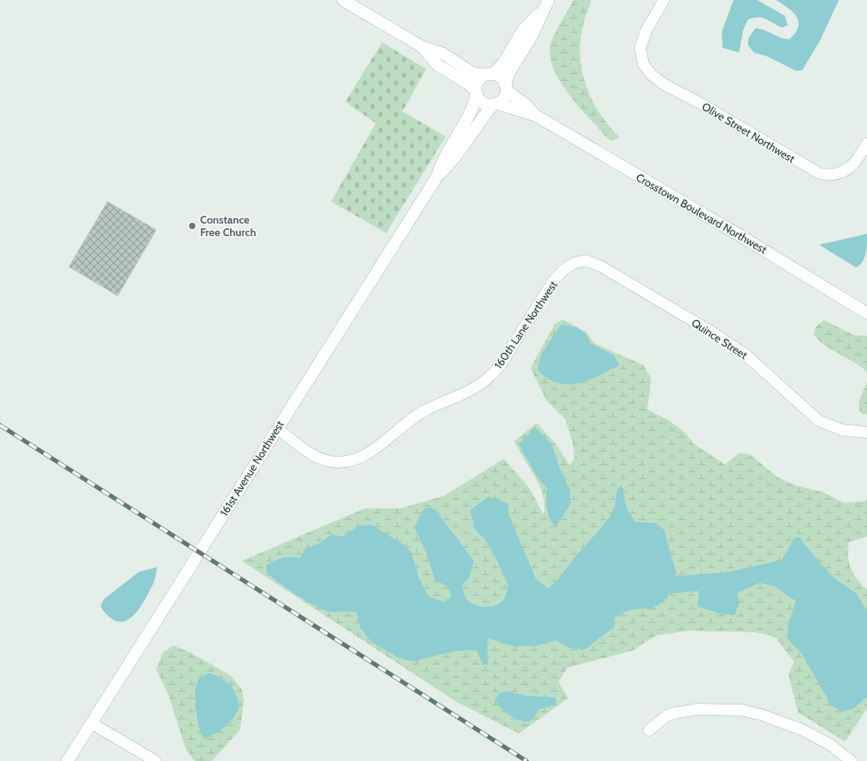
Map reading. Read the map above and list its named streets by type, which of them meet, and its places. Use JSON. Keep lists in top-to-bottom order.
{
  "streets": {
    "main road": ["Crosstown Boulevard Northwest", "161st Avenue Northwest"],
    "street": ["Olive Street Northwest", "160th Lane Northwest", "Quince Street"]
  },
  "crossings": [
    ["Crosstown Boulevard Northwest", "161st Avenue Northwest"],
    ["160th Lane Northwest", "Quince Street"],
    ["160th Lane Northwest", "161st Avenue Northwest"]
  ],
  "places": ["Constance Free Church"]
}
